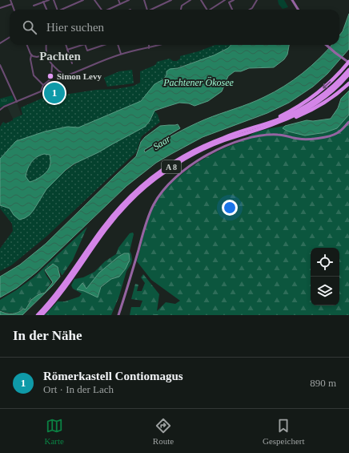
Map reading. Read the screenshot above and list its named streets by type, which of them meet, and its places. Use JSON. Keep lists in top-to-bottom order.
{
  "streets": {
    "highway": ["A 8"]
  },
  "districts": ["Pachten"],
  "water": ["Pachtener Ökosee", "Saar"],
  "places": ["Simon Levy"],
  "page": {
    "search": "Hier suchen",
    "pins": "1",
    "heading": "In der Nähe",
    "list": [
      {
        "mark": "1",
        "name": "Römerkastell Contiomagus",
        "note": "Ort · In der Lach",
        "value": "890 m"
      }
    ],
    "nav": ["Karte", "Route", "Gespeichert"]
  }
}
